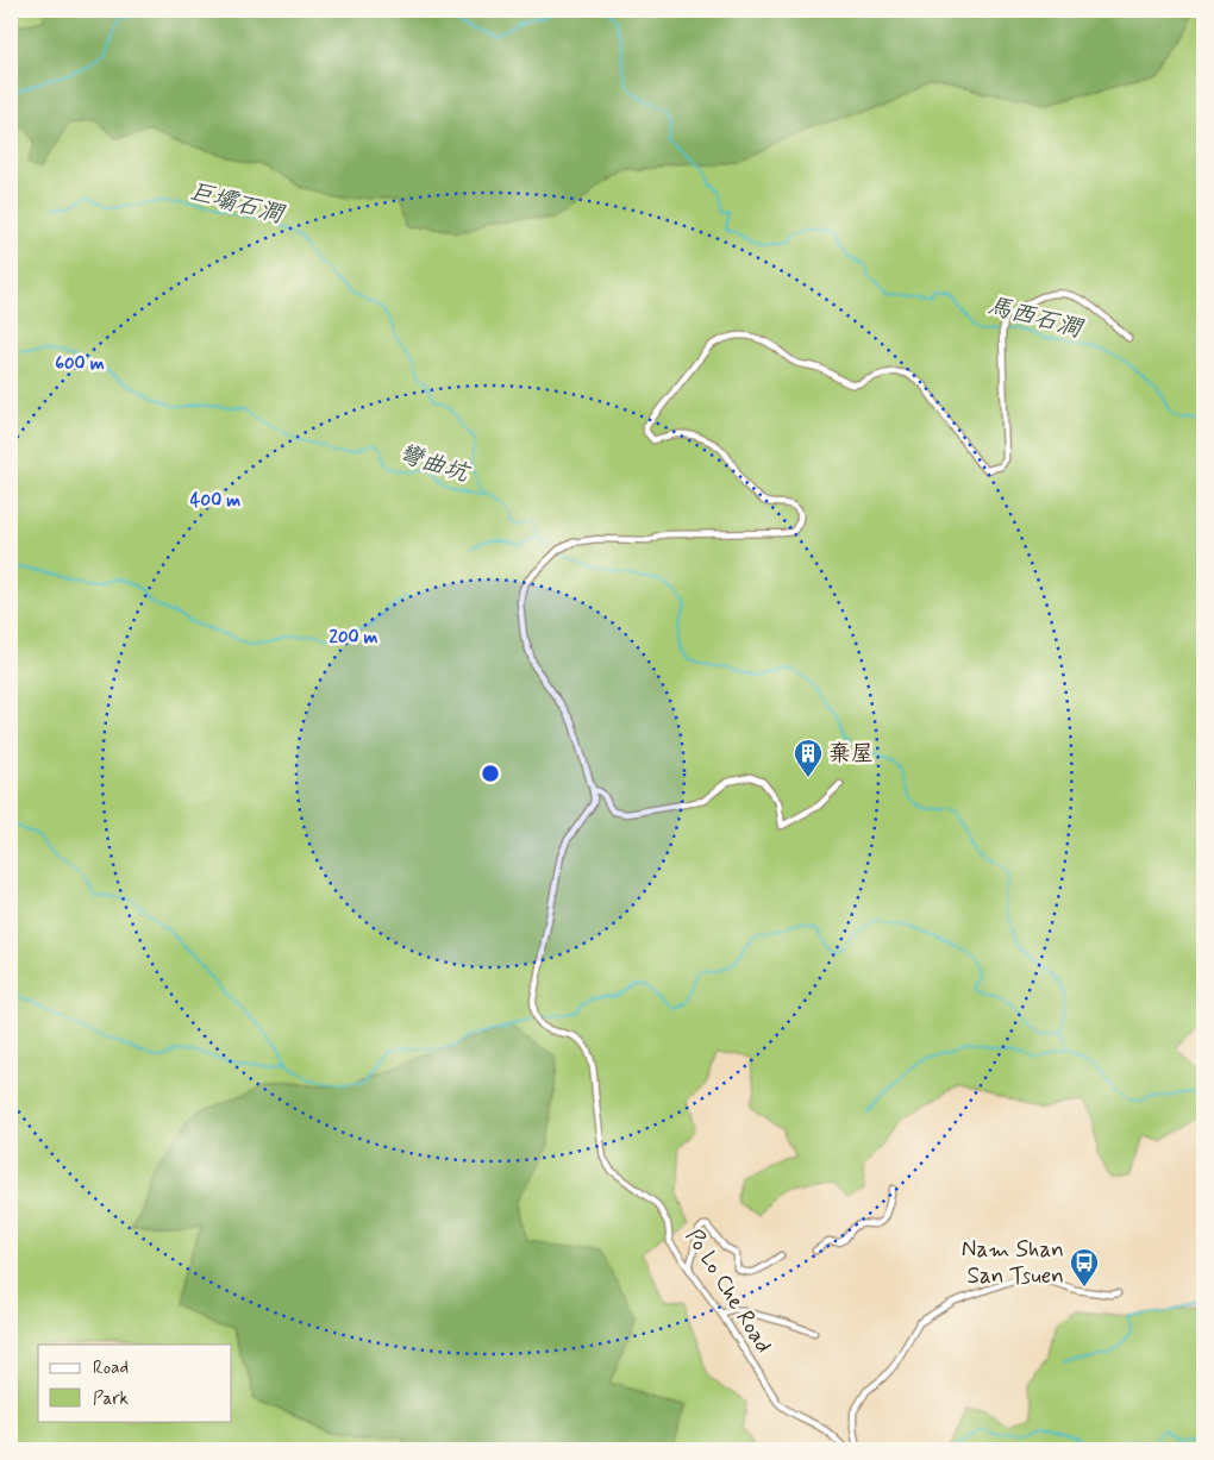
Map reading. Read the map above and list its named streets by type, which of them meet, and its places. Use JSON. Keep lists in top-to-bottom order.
{
  "streets": {
    "street": ["Po Lo Che Road"]
  },
  "water": ["巨壩石澗", "馬西石澗", "彎曲坑"],
  "places": {
    "building": ["棄屋"],
    "bus stop": ["Nam Shan San Tsuen"]
  },
  "legend": ["Road", "Park"],
  "rings": ["600 m", "400 m", "200 m"]
}
